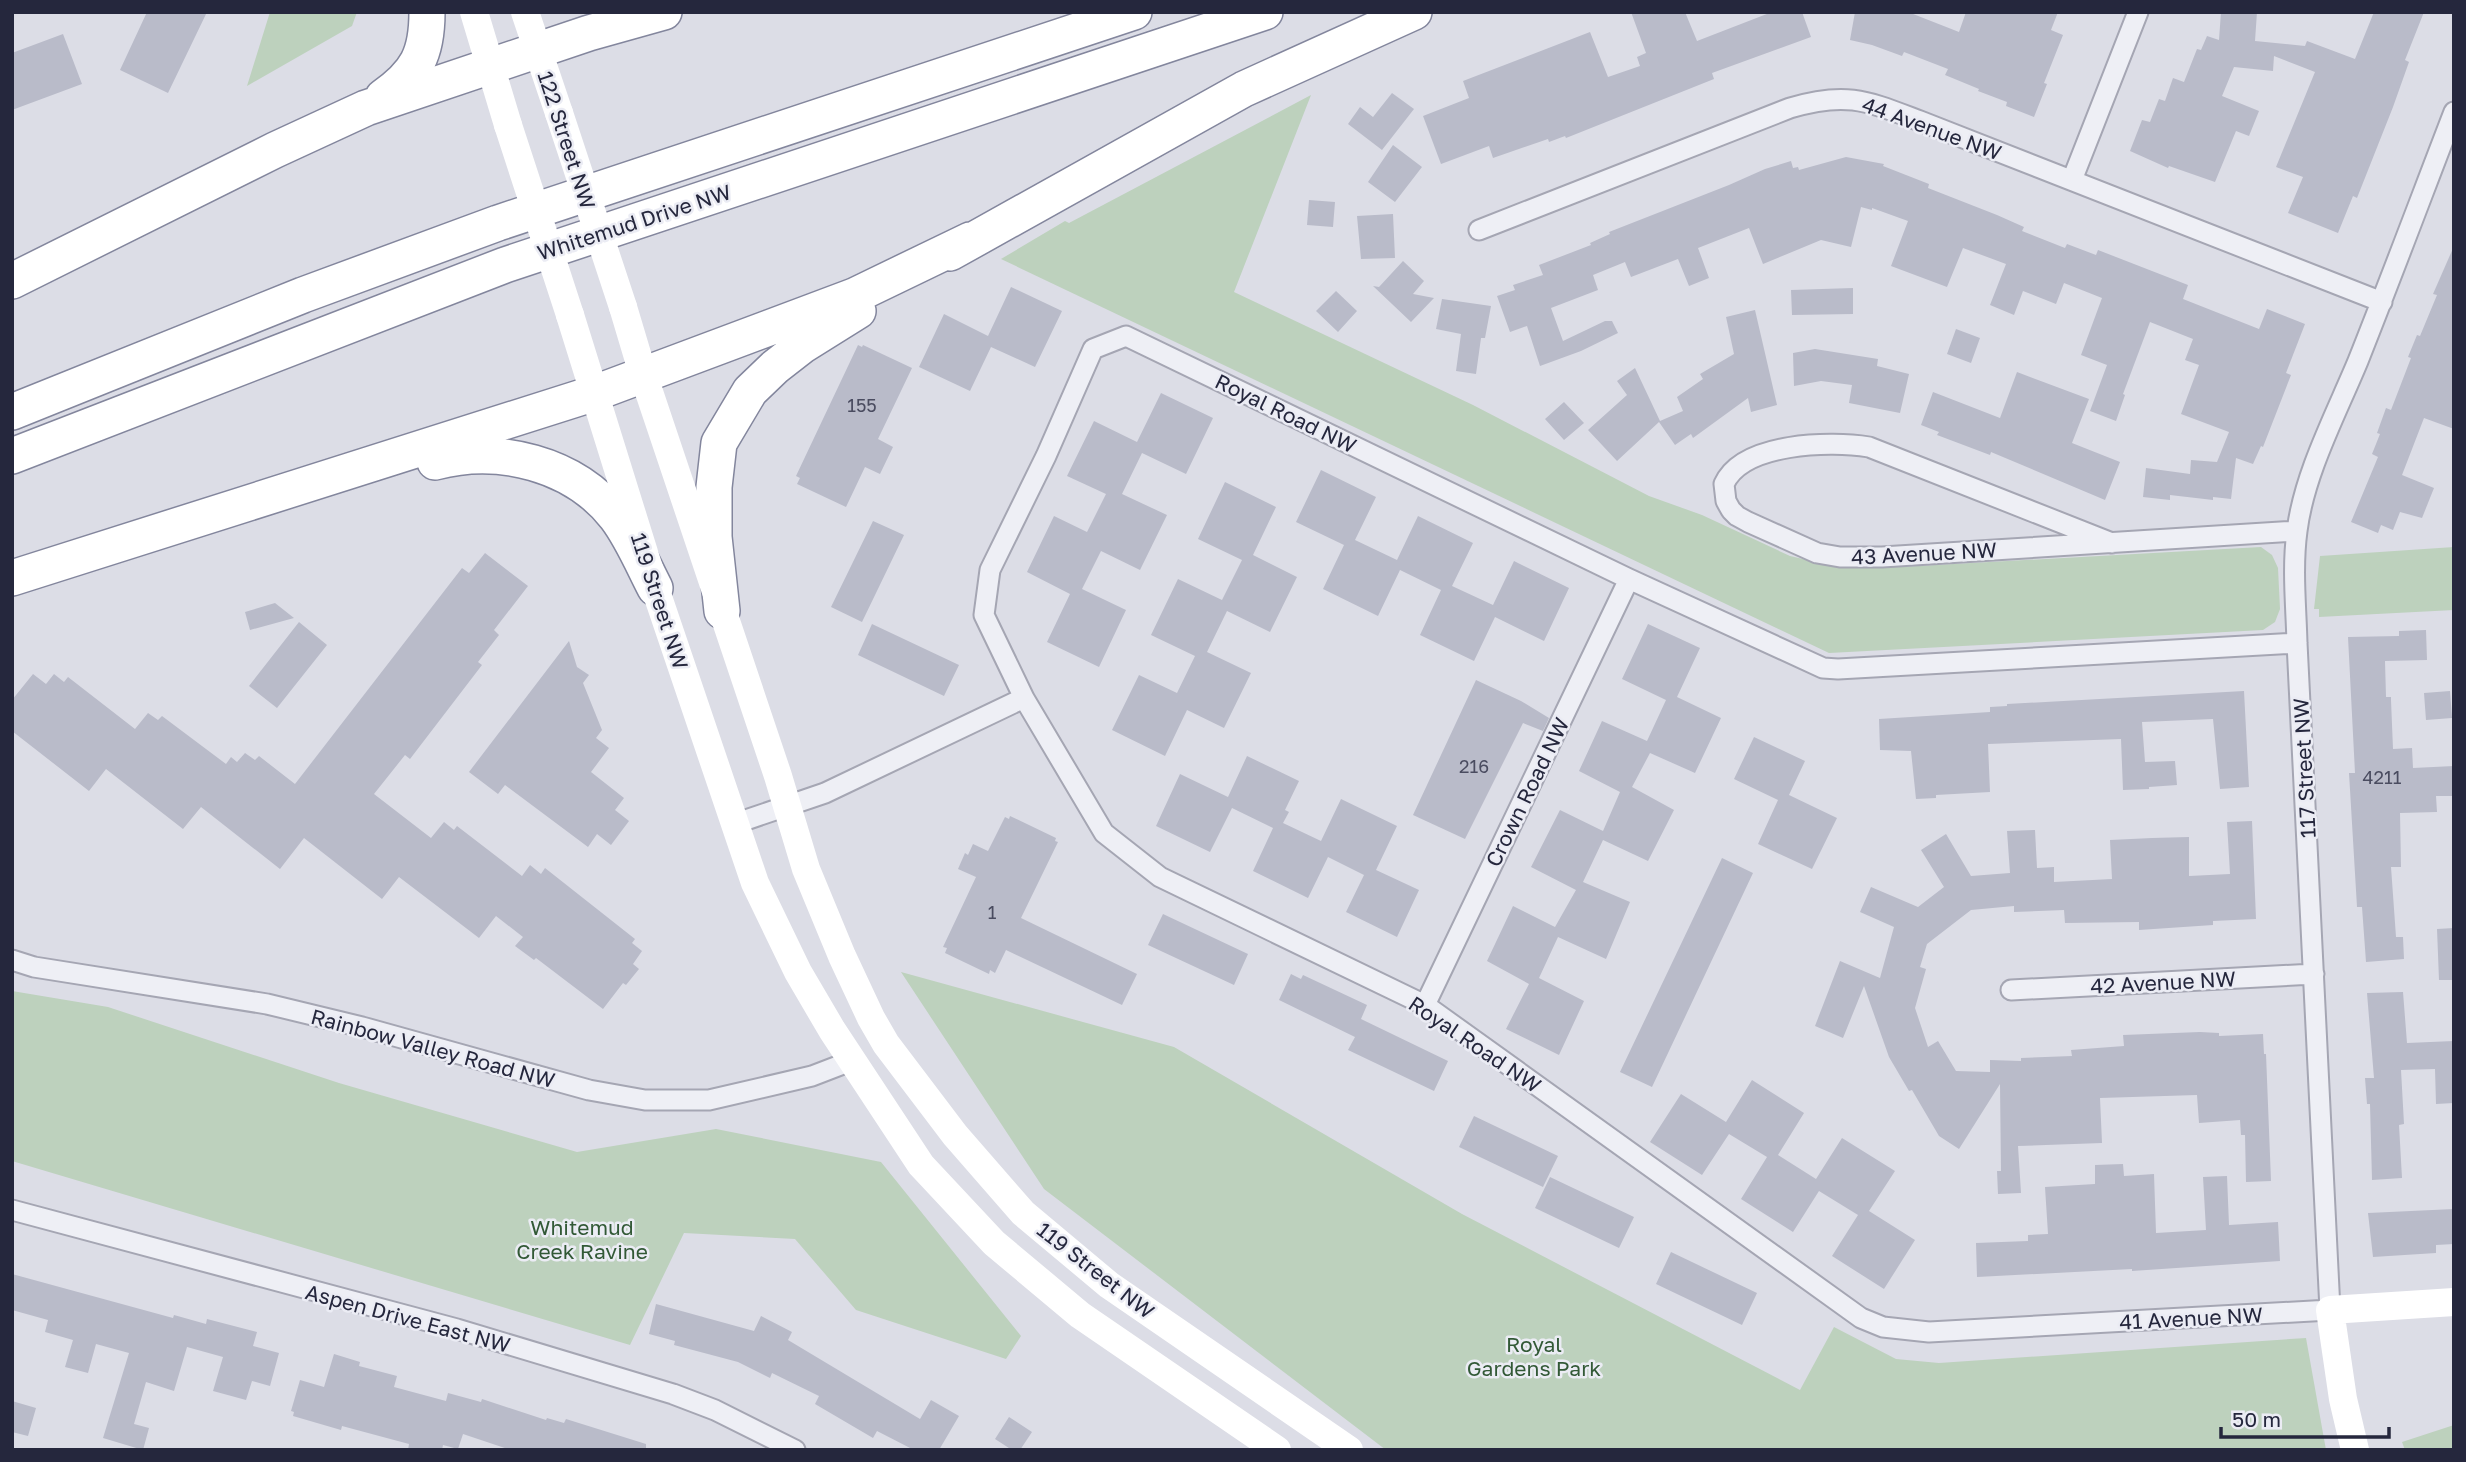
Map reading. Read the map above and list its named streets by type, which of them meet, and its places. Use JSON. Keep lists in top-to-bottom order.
{
  "streets": {
    "highway": ["Whitemud Drive NW"],
    "main road": [
      "122 Street NW",
      "119 Street NW",
      "117 Street NW",
      "41 Avenue NW"
    ],
    "street": [
      "44 Avenue NW",
      "Royal Road NW",
      "43 Avenue NW",
      "Crown Road NW",
      "42 Avenue NW",
      "Rainbow Valley Road NW",
      "Aspen Drive East NW"
    ]
  },
  "crossings": [
    ["44 Avenue NW", "117 Street NW"],
    ["122 Street NW", "119 Street NW"],
    ["Royal Road NW", "117 Street NW"],
    ["Royal Road NW", "Crown Road NW"],
    ["Royal Road NW", "41 Avenue NW"],
    ["43 Avenue NW", "117 Street NW"],
    ["119 Street NW", "Rainbow Valley Road NW"],
    ["117 Street NW", "42 Avenue NW"],
    ["117 Street NW", "41 Avenue NW"]
  ],
  "parks": ["Whitemud Creek Ravine", "Royal Gardens Park"],
  "house_numbers": [
    "155",
    "216",
    "4211",
    "1"
  ],
  "scale_bar": "50 m"
}
